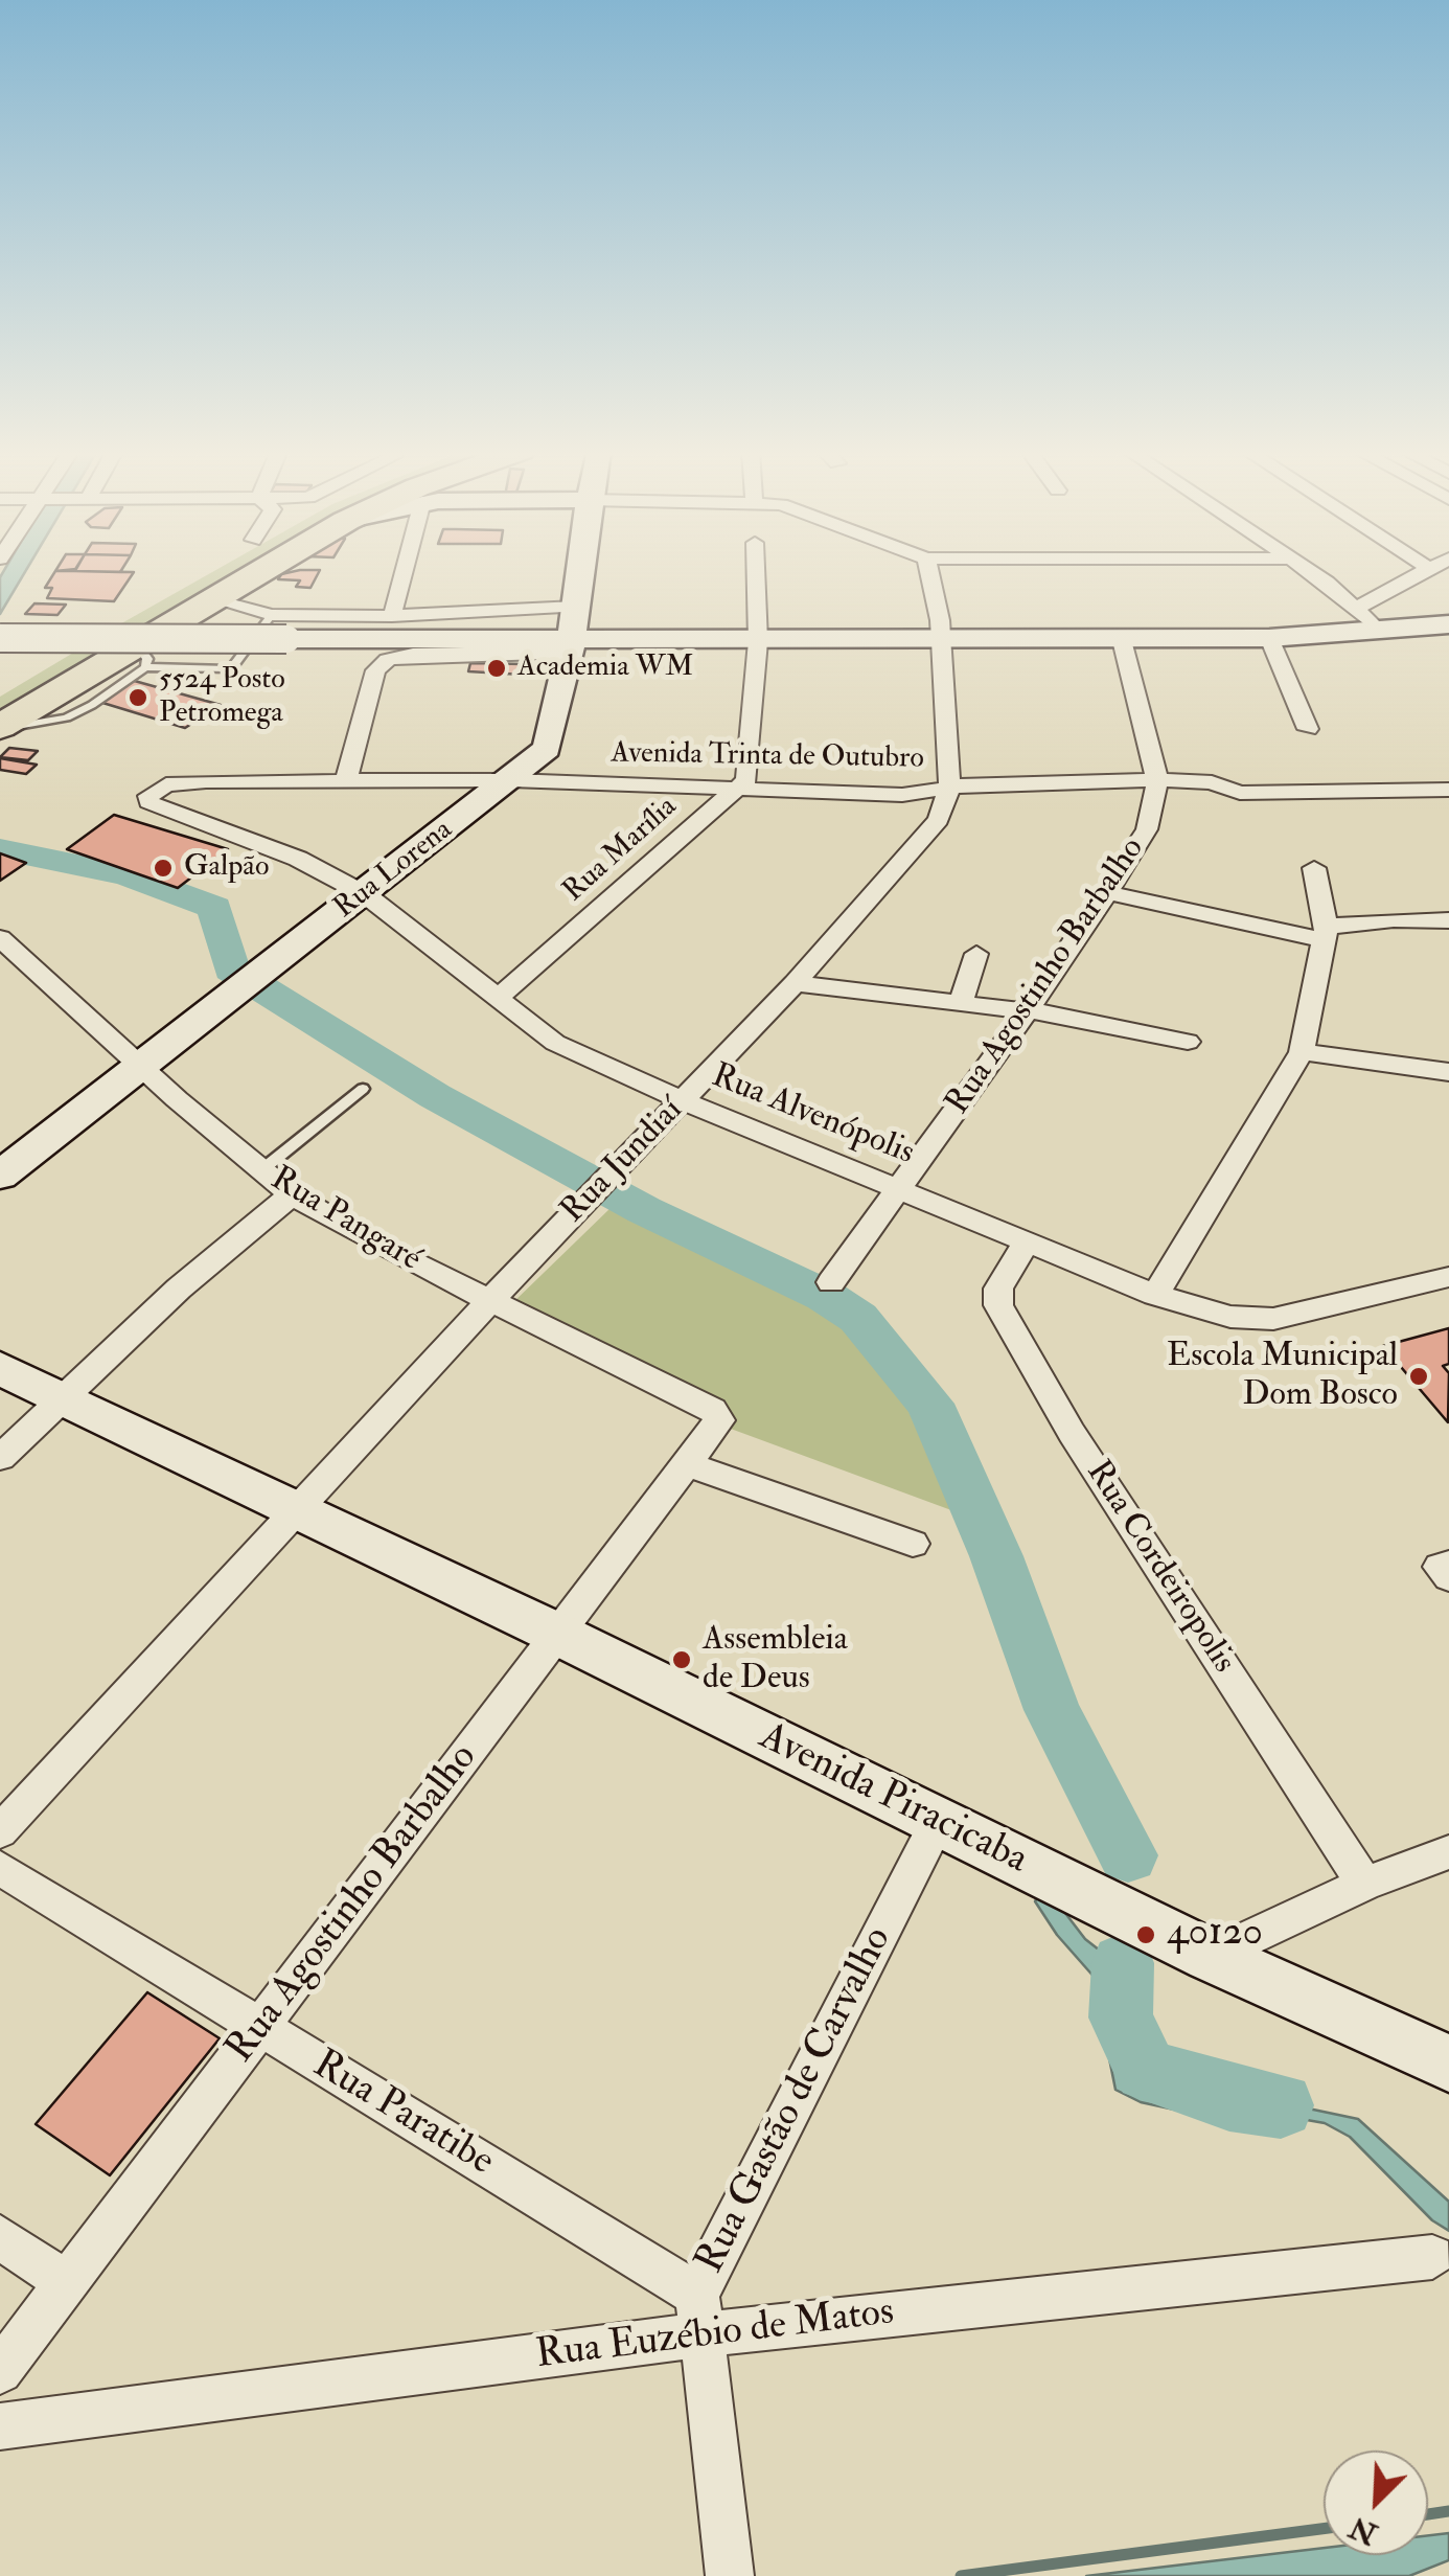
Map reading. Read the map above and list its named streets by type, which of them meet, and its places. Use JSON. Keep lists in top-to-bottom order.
{
  "streets": {
    "main road": ["Rua Lorena", "Avenida Piracicaba"],
    "street": [
      "Avenida Trinta de Outubro",
      "Rua Marília",
      "Rua Agostinho Barbalho",
      "Rua Alvenópolis",
      "Rua Jundiaí",
      "Rua Pangaré",
      "Rua Cordeiropolis",
      "Rua Gastão de Carvalho",
      "Rua Paratibe",
      "Rua Euzébio de Matos"
    ]
  },
  "crossings": [
    ["Avenida Trinta de Outubro", "Rua Marília"],
    ["Avenida Trinta de Outubro", "Rua Lorena"],
    ["Avenida Trinta de Outubro", "Rua Agostinho Barbalho"],
    ["Avenida Trinta de Outubro", "Rua Alvenópolis"],
    ["Avenida Trinta de Outubro", "Rua Jundiaí"],
    ["Rua Marília", "Rua Alvenópolis"],
    ["Rua Lorena", "Rua Alvenópolis"],
    ["Rua Lorena", "Rua Pangaré"],
    ["Rua Agostinho Barbalho", "Rua Alvenópolis"],
    ["Rua Agostinho Barbalho", "Rua Pangaré"],
    ["Rua Agostinho Barbalho", "Avenida Piracicaba"],
    ["Rua Agostinho Barbalho", "Rua Paratibe"],
    ["Rua Alvenópolis", "Rua Jundiaí"],
    ["Rua Alvenópolis", "Rua Cordeiropolis"],
    ["Rua Jundiaí", "Rua Pangaré"],
    ["Rua Jundiaí", "Avenida Piracicaba"],
    ["Avenida Piracicaba", "Rua Gastão de Carvalho"],
    ["Rua Gastão de Carvalho", "Rua Paratibe"],
    ["Rua Gastão de Carvalho", "Rua Euzébio de Matos"],
    ["Rua Paratibe", "Rua Euzébio de Matos"]
  ],
  "places": [
    "Academia WM",
    "5524 Posto Petromega",
    "Galpão",
    "Escola Municipal Dom Bosco",
    "Assembleia de Deus",
    "40120"
  ],
  "north": "bottom left"
}
